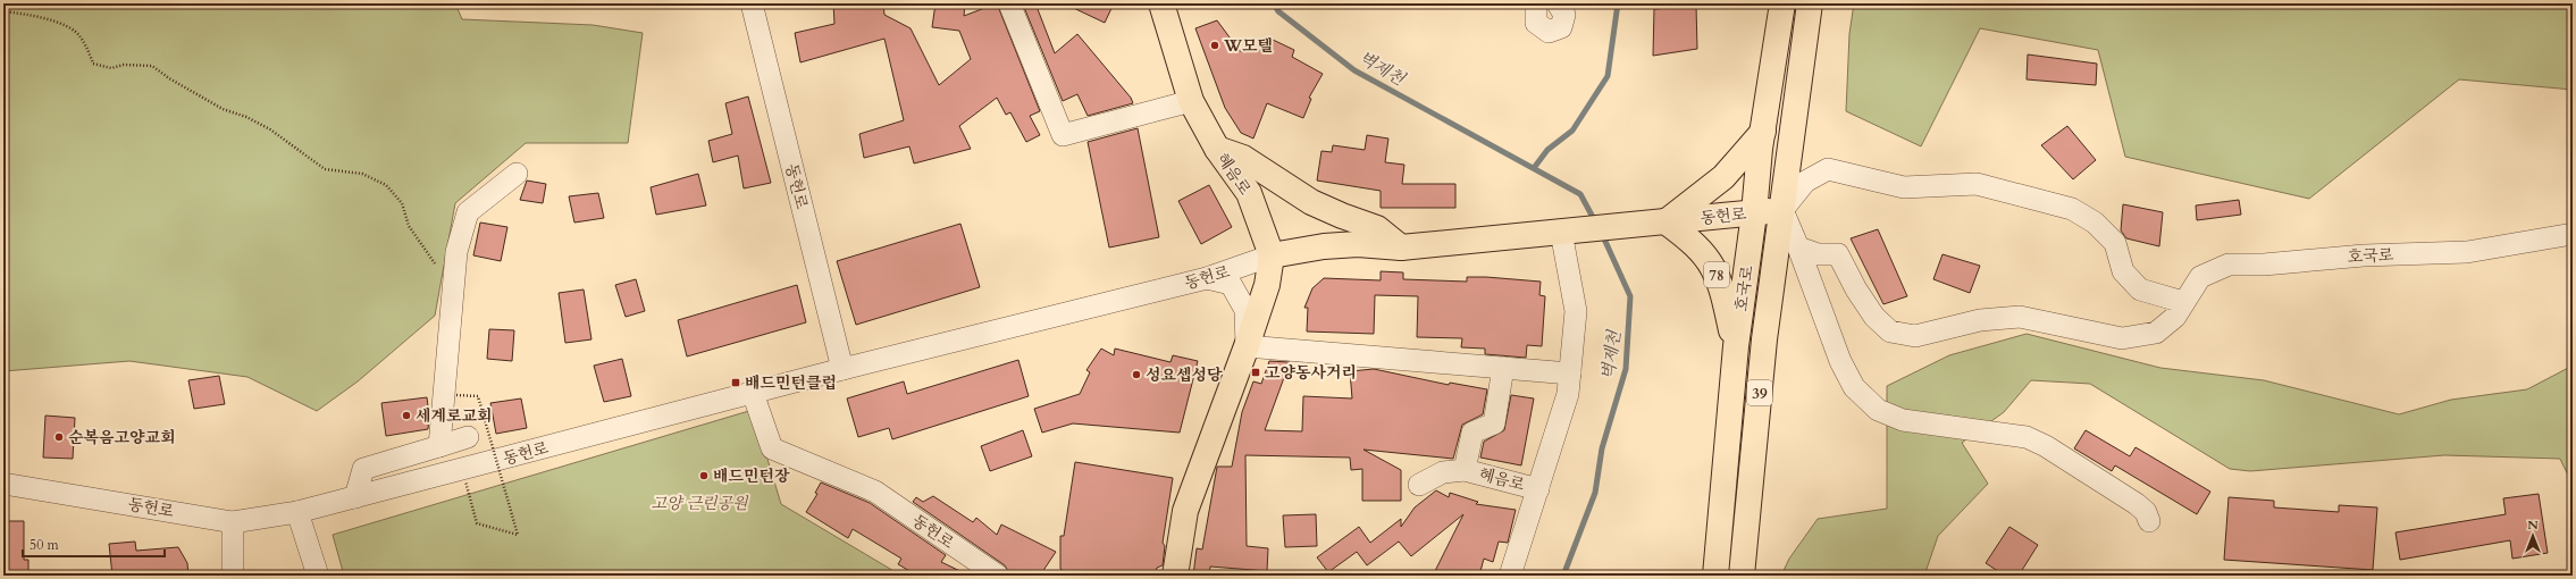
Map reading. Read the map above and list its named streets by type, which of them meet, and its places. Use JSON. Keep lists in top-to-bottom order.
{
  "streets": {
    "main road": [
      "혜음로",
      "동헌로",
      "호국로",
      "78",
      "39"
    ]
  },
  "crossings": [
    ["혜음로", "동헌로"],
    ["동헌로", "호국로"],
    ["동헌로", "78"],
    ["호국로", "78"]
  ],
  "water": ["벽제천"],
  "parks": ["고양 근린공원"],
  "places": {
    "other": [
      "W모텔",
      "성요셉성당",
      "세계로교회",
      "순복음고양교회",
      "배드민턴장"
    ],
    "transit": ["고양동사거리", "배드민턴클럽"]
  },
  "scale_bar": "50 m",
  "north": "top"
}
